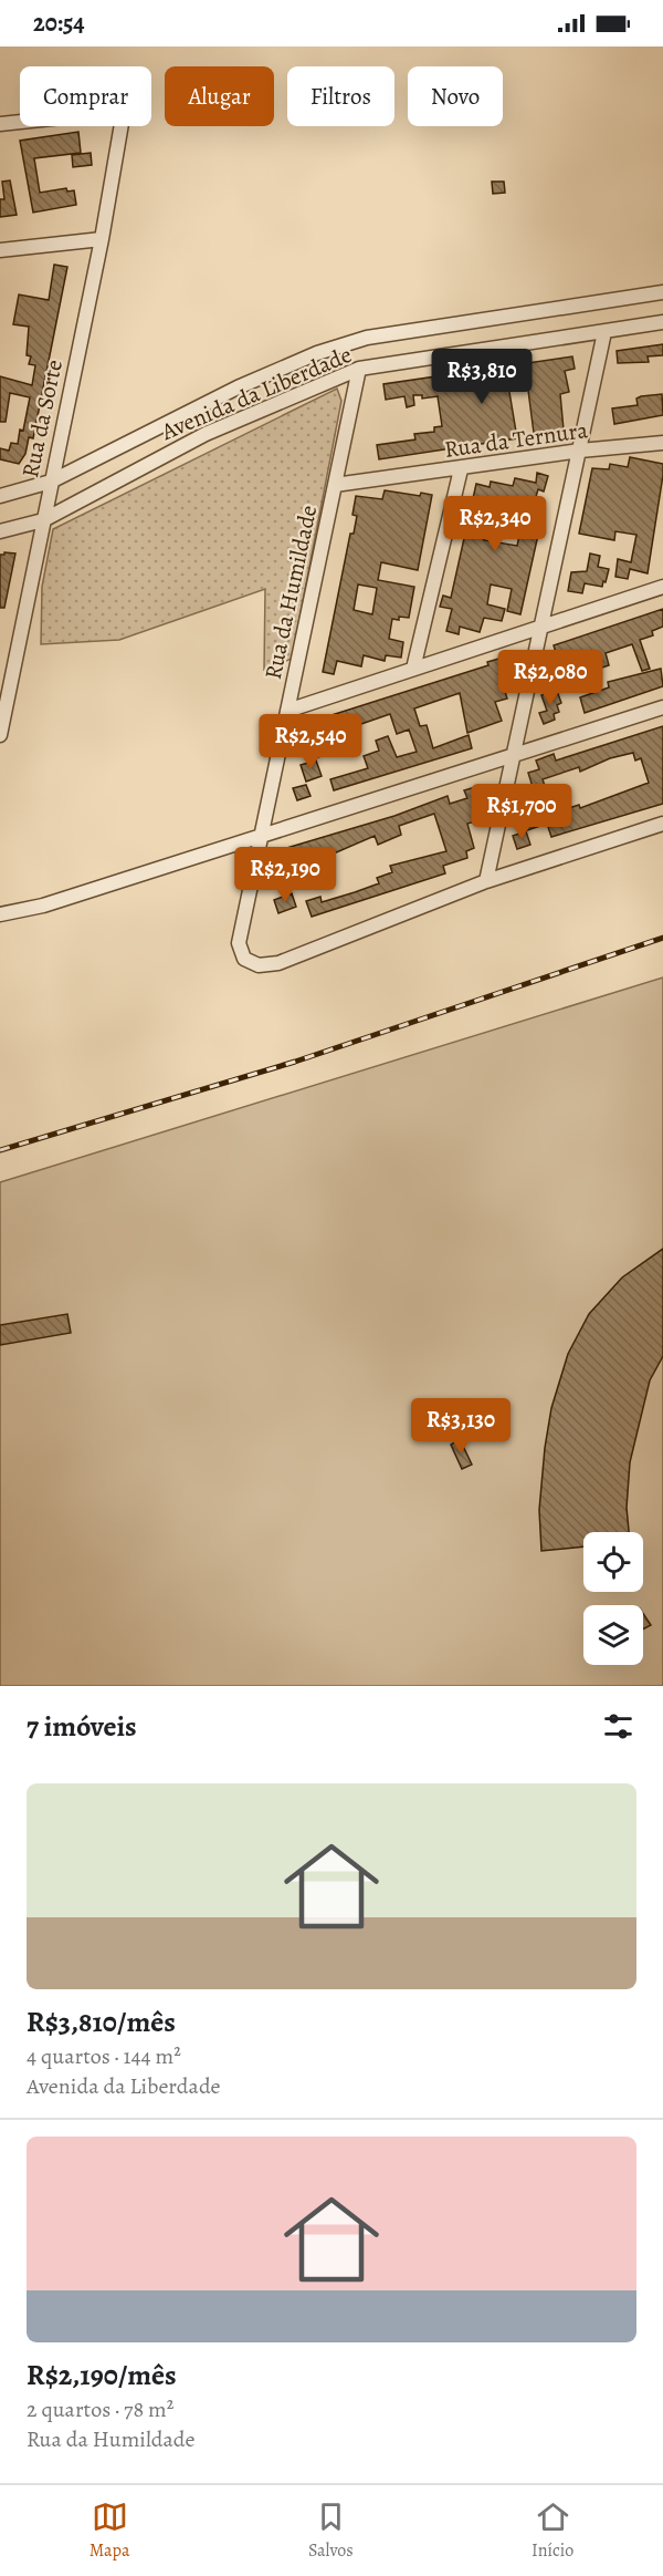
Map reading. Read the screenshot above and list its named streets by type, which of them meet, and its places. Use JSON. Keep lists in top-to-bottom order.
{
  "streets": {
    "street": [
      "Avenida da Liberdade",
      "Rua da Sorte",
      "Rua da Ternura",
      "Rua da Humildade"
    ]
  },
  "crossings": [
    ["Avenida da Liberdade", "Rua da Sorte"],
    ["Avenida da Liberdade", "Rua da Humildade"],
    ["Rua da Ternura", "Rua da Humildade"]
  ],
  "page": {
    "status": "20:54",
    "chip": [
      "Comprar",
      "Alugar",
      "Filtros",
      "Novo"
    ],
    "price": [
      "R$3,810",
      "R$2,340",
      "R$2,080",
      "R$2,540",
      "R$1,700",
      "R$2,190",
      "R$3,130"
    ],
    "heading": "7 imóveis",
    "list": [
      {
        "name": "R$3,810/mês",
        "note": "4 quartos · 144 m² · Avenida da Liberdade"
      },
      {
        "name": "R$2,190/mês",
        "note": "2 quartos · 78 m² · Rua da Humildade"
      }
    ],
    "tabs": ["Mapa", "Salvos", "Início"]
  }
}
